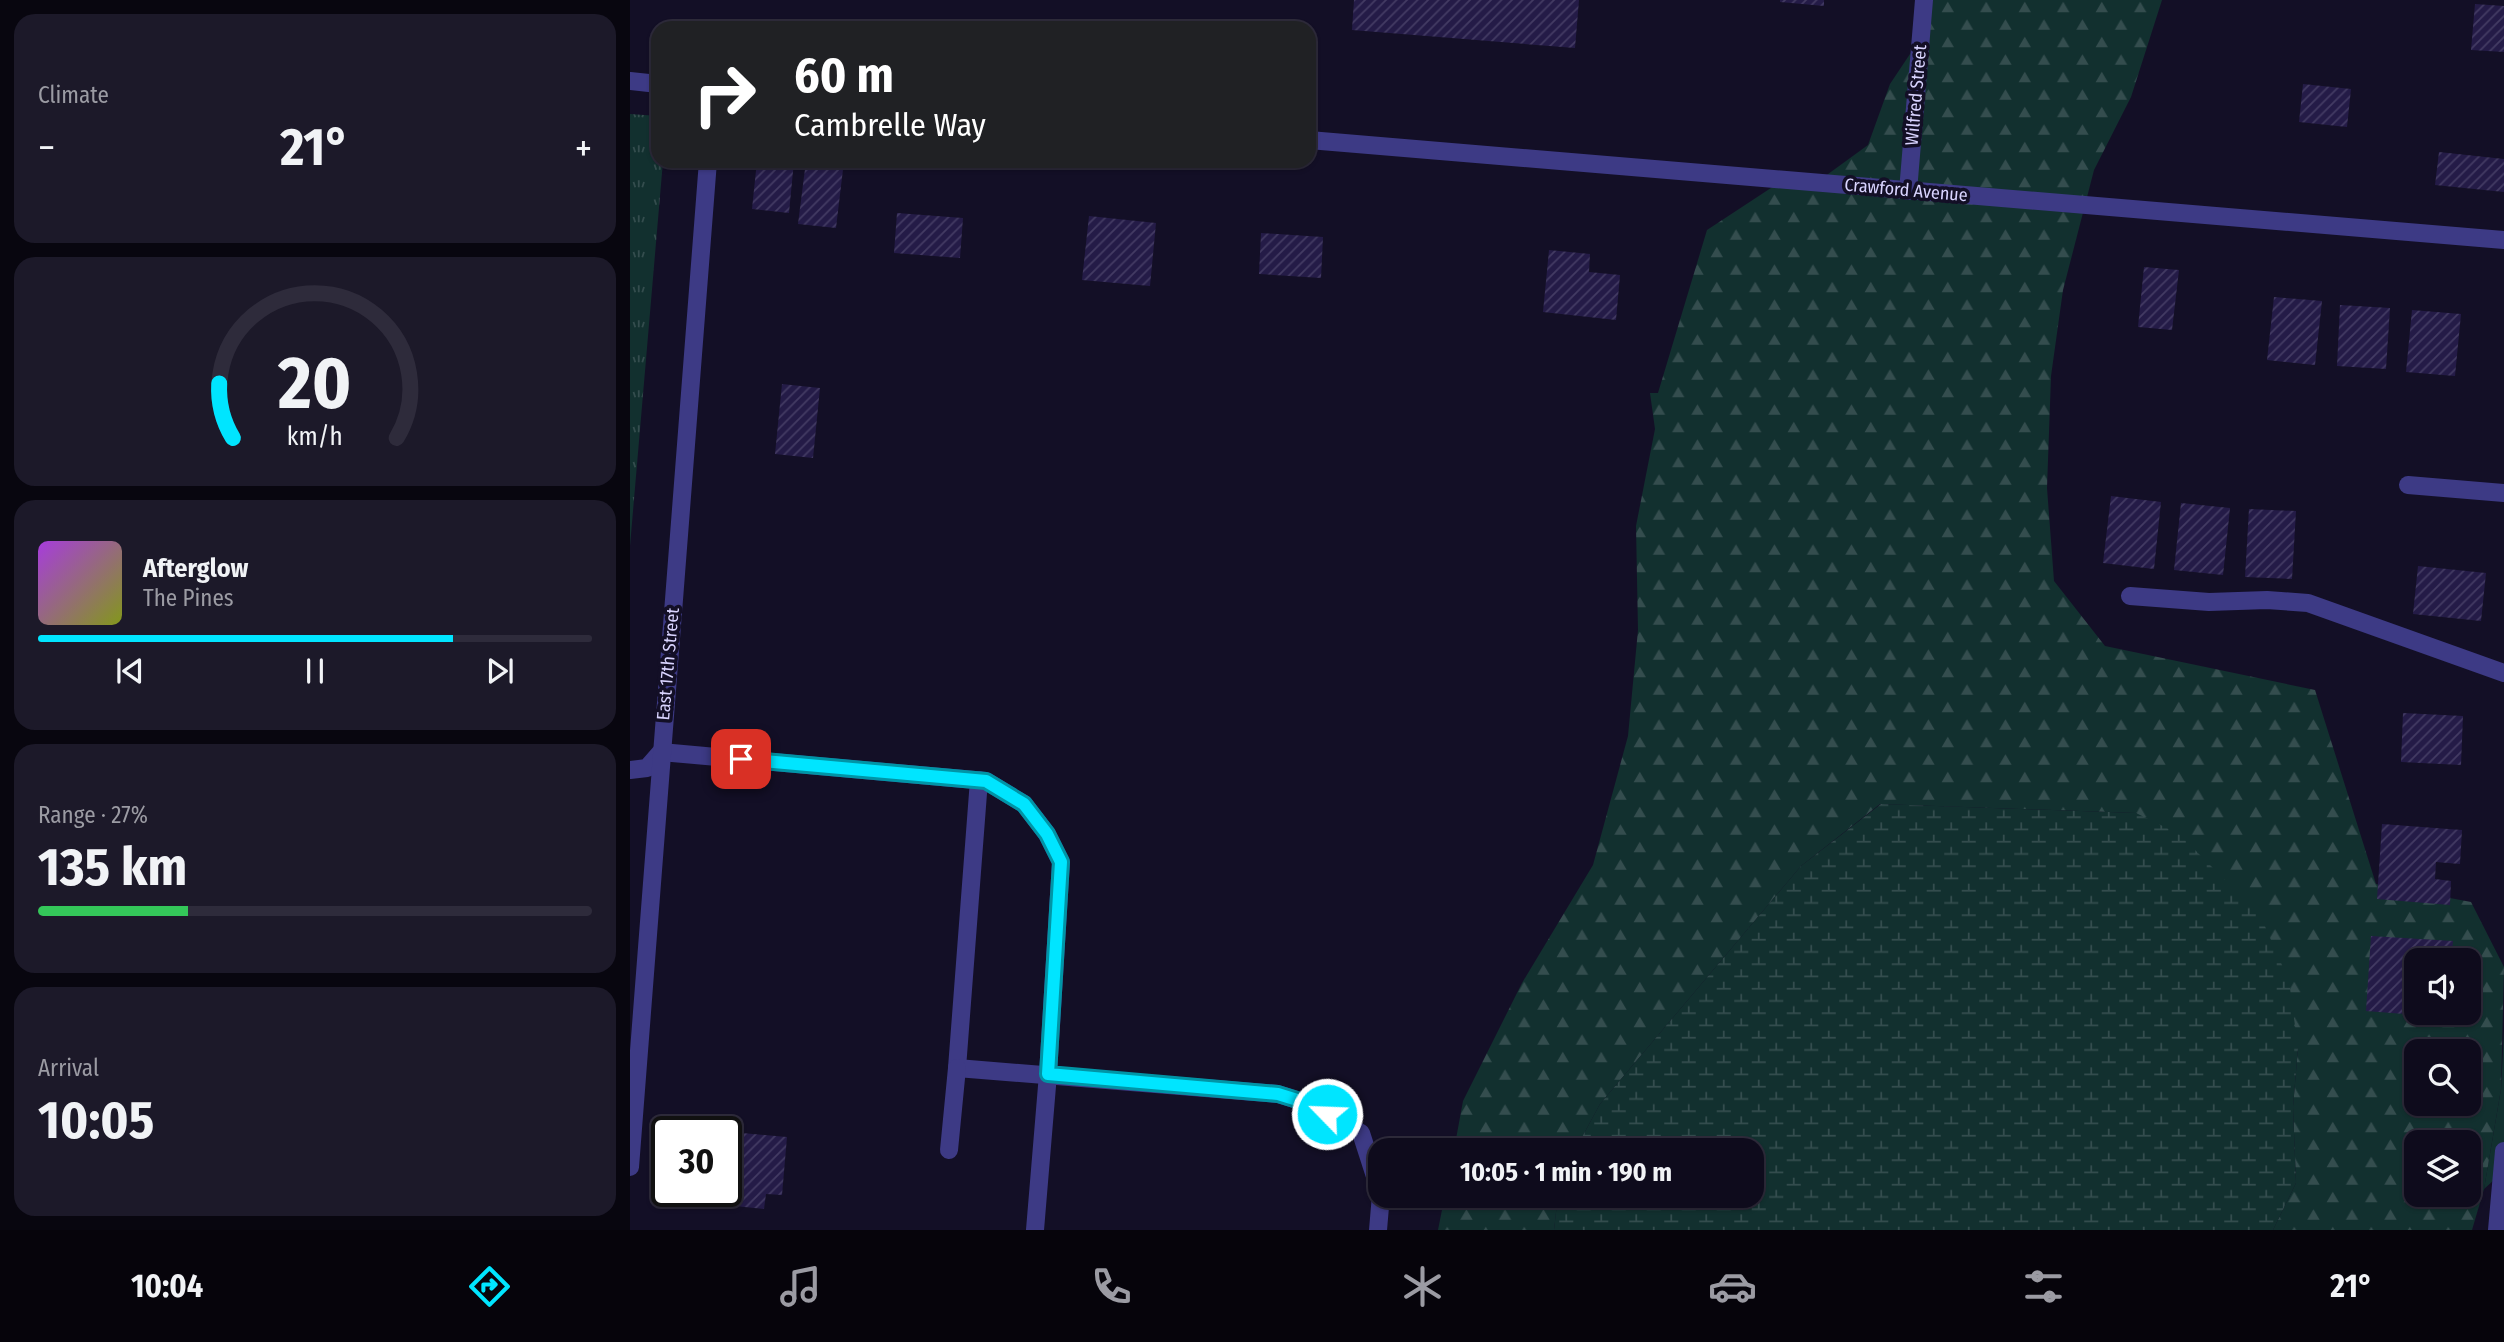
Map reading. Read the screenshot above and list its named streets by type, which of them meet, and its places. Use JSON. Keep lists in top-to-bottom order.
{
  "streets": {
    "street": ["Wilfred Street", "Crawford Avenue", "East 17th Street"]
  },
  "crossings": [
    ["Wilfred Street", "Crawford Avenue"]
  ],
  "page": {
    "tile": [
      "Climate",
      ["Range · 27%", "135 km"],
      ["Arrival", "10:05"]
    ],
    "turn": ["60 m", "Cambrelle Way"],
    "heat": ["−", "21°", "+"],
    "song": ["Afterglow", "The Pines"],
    "limit": "30",
    "trip": "10:05 · 1 min · 190 m",
    "tabs": ["10:04", "21°"],
    "gauge": ["20", "km/h"]
  }
}
